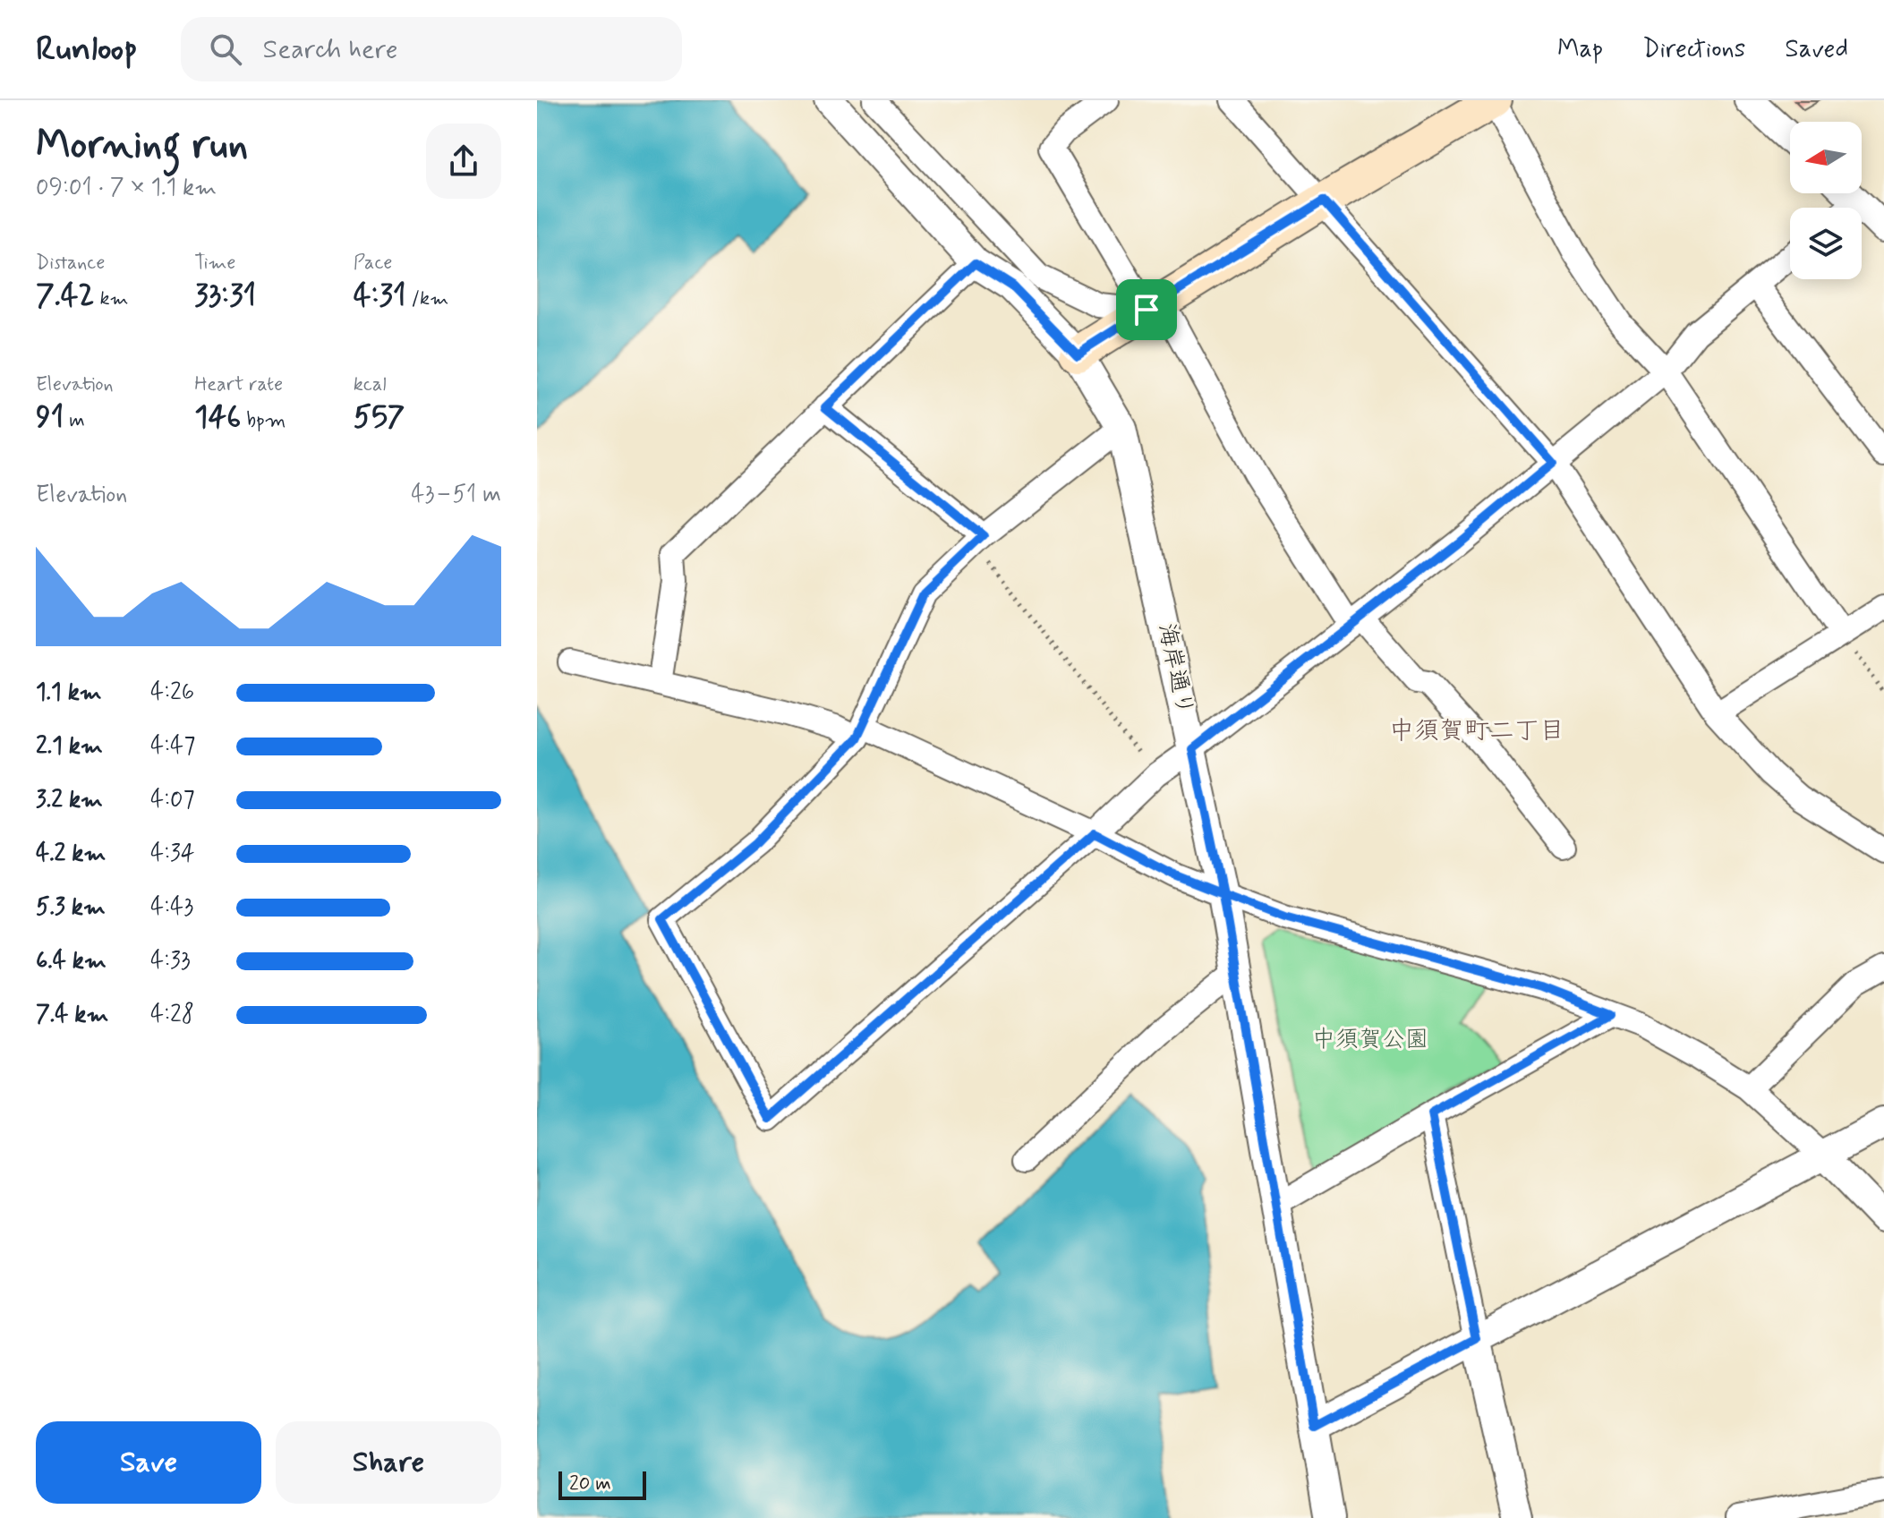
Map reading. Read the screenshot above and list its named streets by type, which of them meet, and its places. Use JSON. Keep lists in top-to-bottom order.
{
  "streets": {
    "street": ["海岸通り"]
  },
  "districts": ["中須賀町二丁目"],
  "parks": ["中須賀公園"],
  "scale_bar": "20 m",
  "north": "left",
  "page": {
    "header": "Runloop",
    "search": "Search here",
    "nav": ["Map", "Directions", "Saved"],
    "heading": ["Morning run", "09:01 · 7 × 1.1 km"],
    "stats": [
      ["Distance", "7.42 km"],
      ["Time", "33:31"],
      ["Pace", "4:31 /km"],
      ["Elevation", "91 m"],
      ["Heart rate", "146 bpm"],
      ["kcal", "557"]
    ],
    "chart": ["Elevation", "43–51 m"],
    "list": [
      {
        "name": "1.1 km",
        "note": "4:26"
      },
      {
        "name": "2.1 km",
        "note": "4:47"
      },
      {
        "name": "3.2 km",
        "note": "4:07"
      },
      {
        "name": "4.2 km",
        "note": "4:34"
      },
      {
        "name": "5.3 km",
        "note": "4:43"
      },
      {
        "name": "6.4 km",
        "note": "4:33"
      },
      {
        "name": "7.4 km",
        "note": "4:28"
      }
    ],
    "buttons": ["Save", "Share"],
    "scale": "20 m"
  }
}
